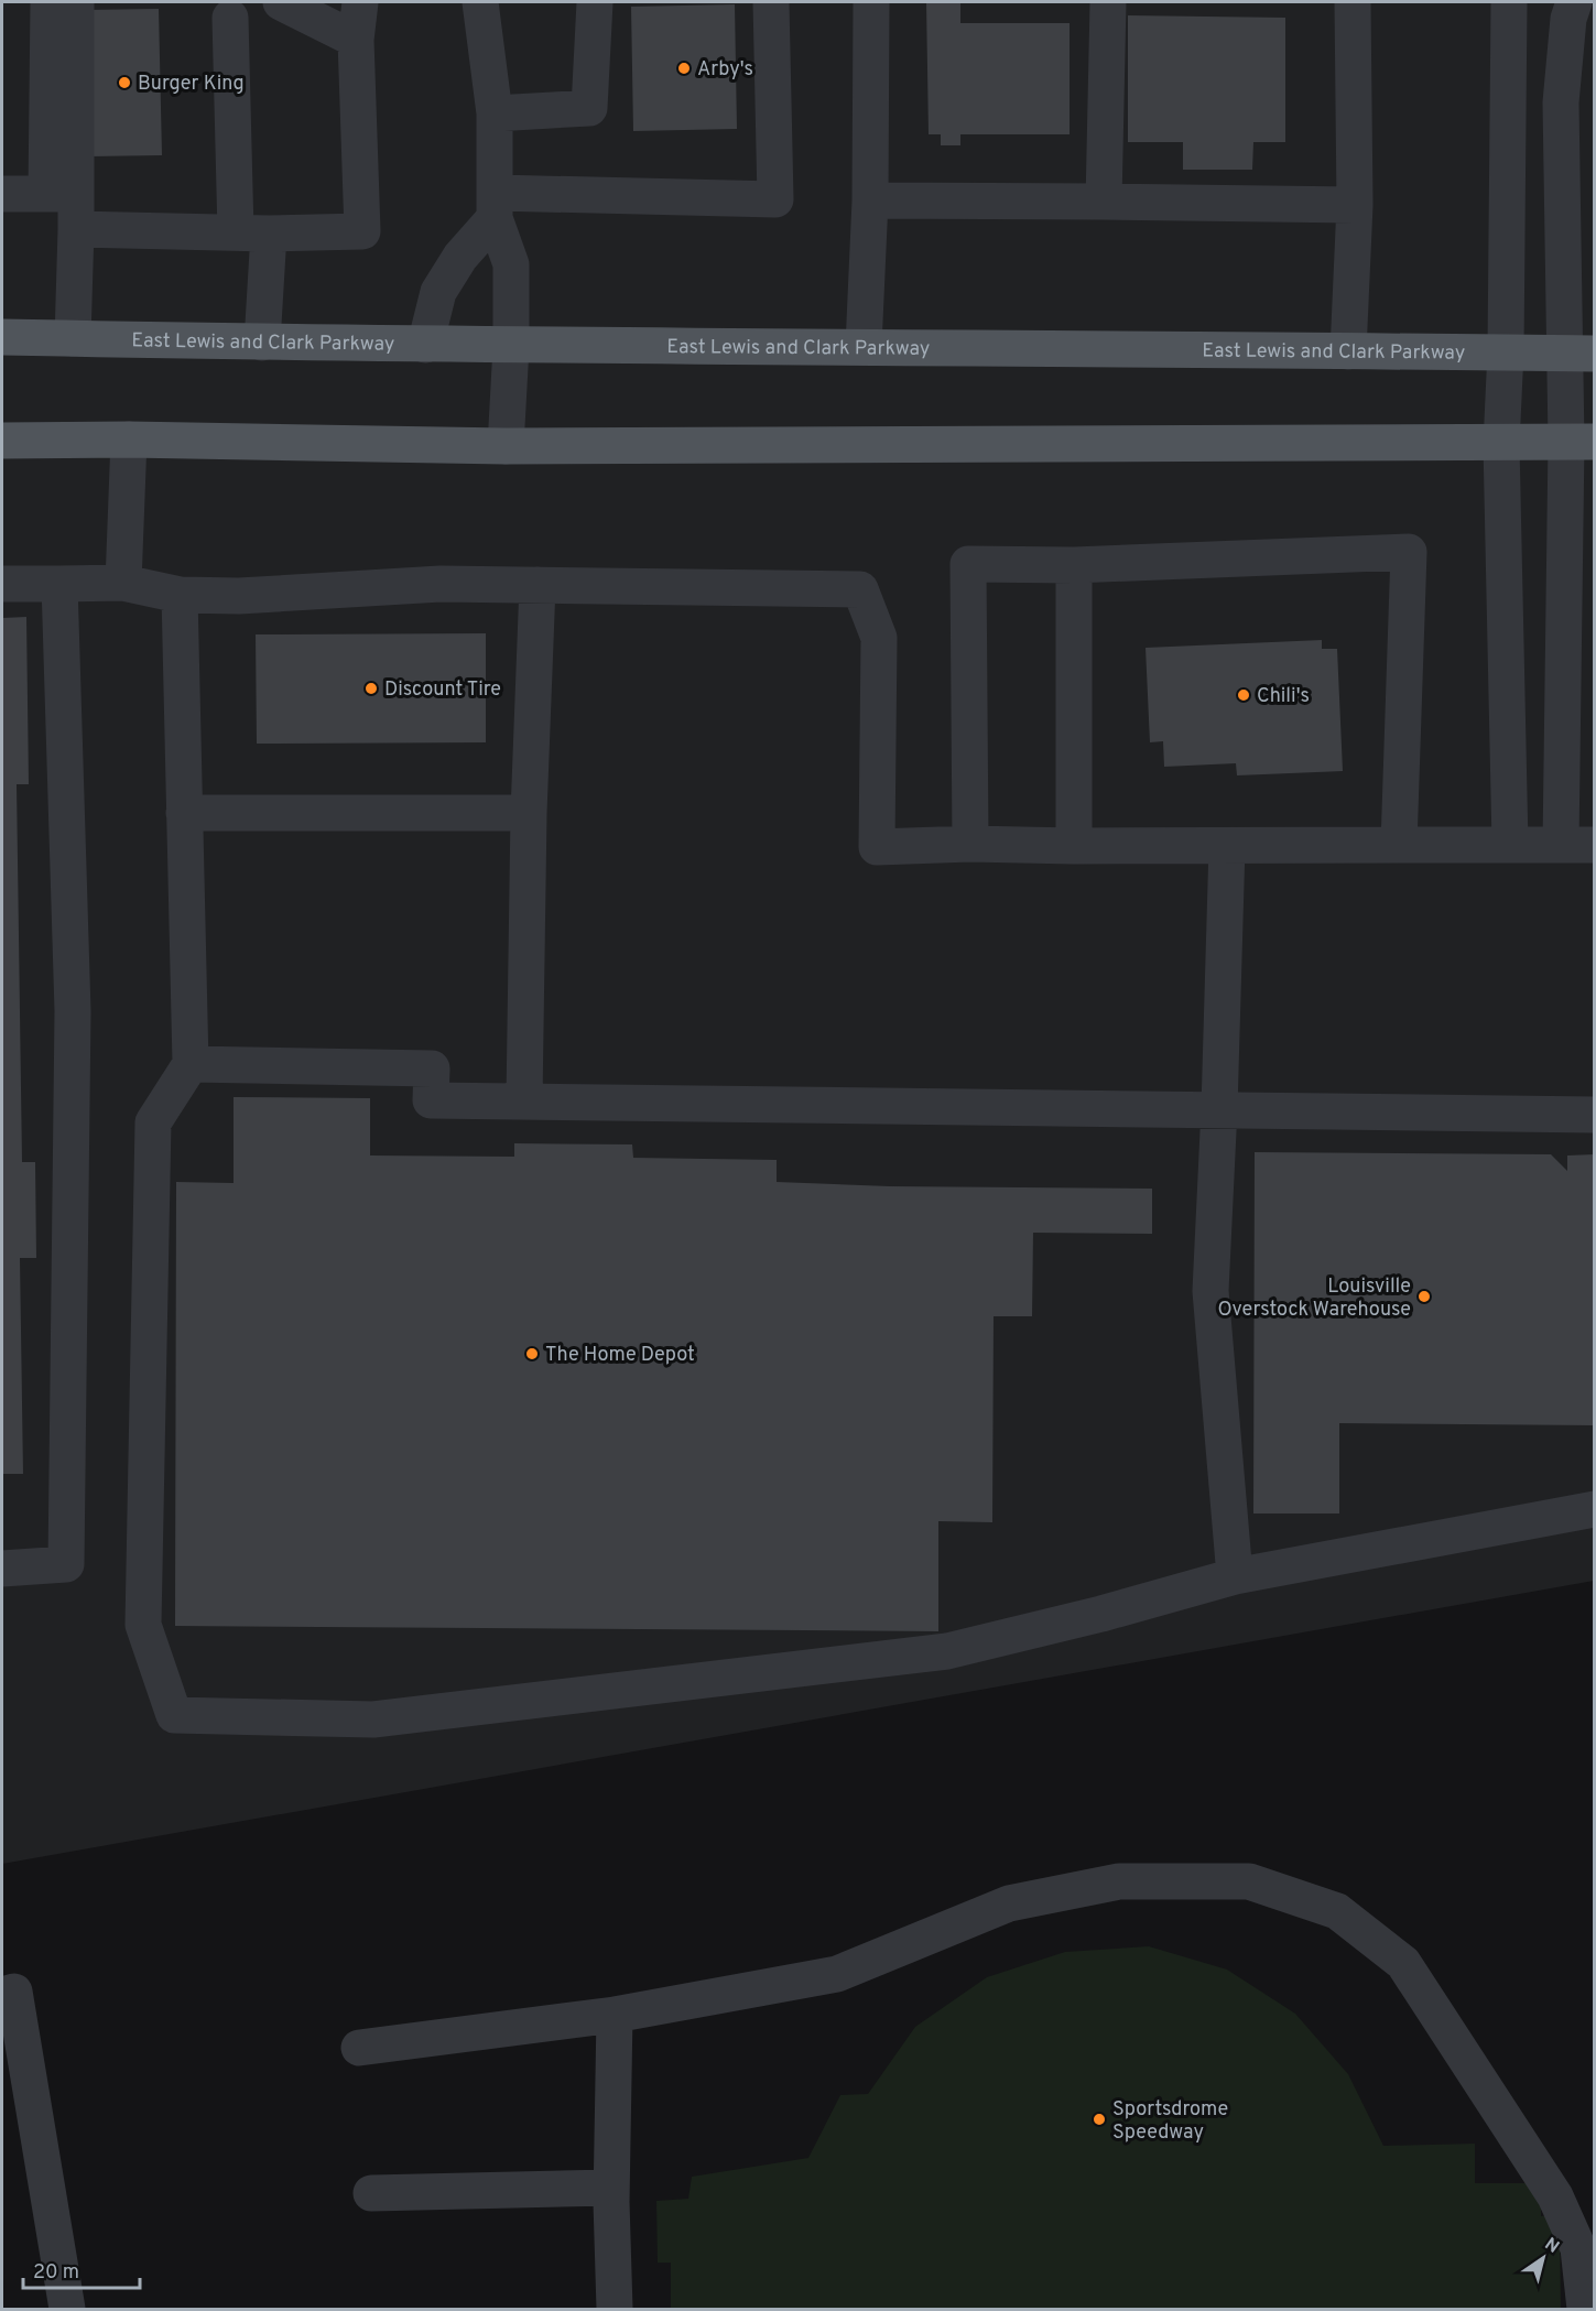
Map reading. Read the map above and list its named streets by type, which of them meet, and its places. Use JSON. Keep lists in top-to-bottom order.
{
  "streets": {
    "main road": ["East Lewis and Clark Parkway"]
  },
  "places": [
    "Arby's",
    "Burger King",
    "Discount Tire",
    "Chili's",
    "Louisville Overstock Warehouse",
    "The Home Depot",
    "Sportsdrome Speedway"
  ],
  "scale_bar": "20 m",
  "north": "top right"
}
